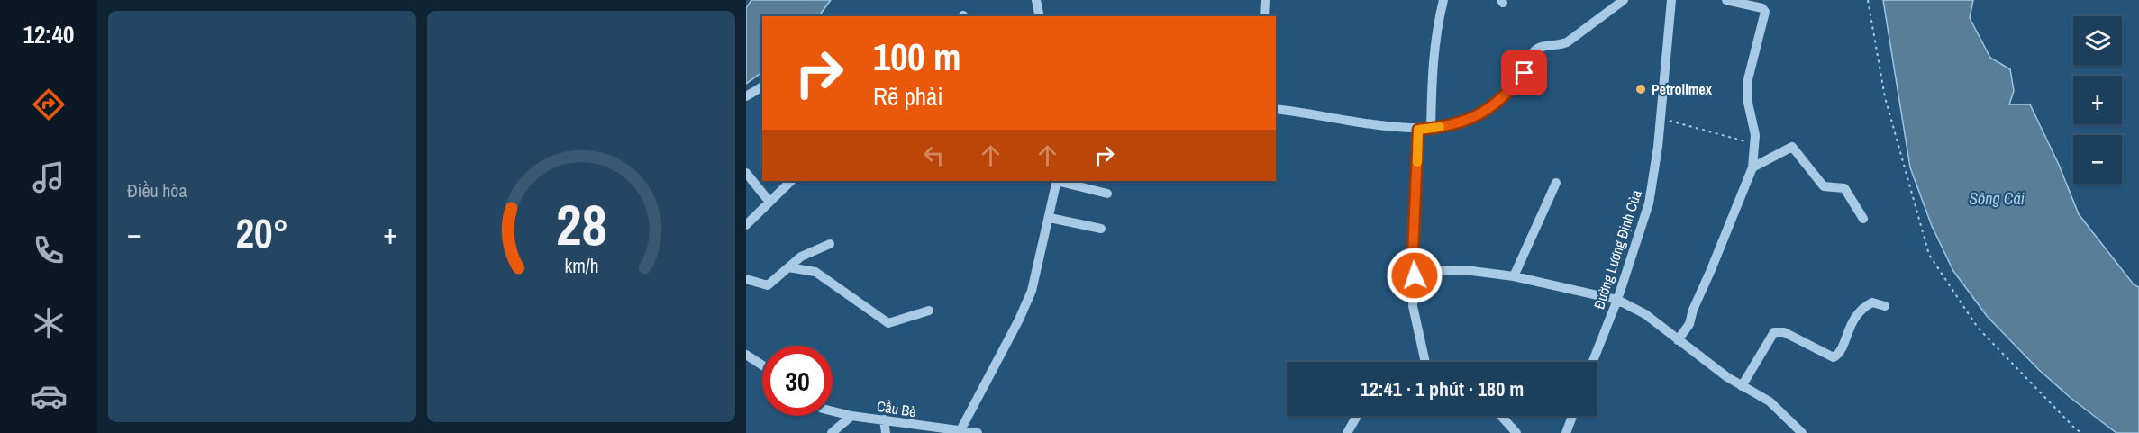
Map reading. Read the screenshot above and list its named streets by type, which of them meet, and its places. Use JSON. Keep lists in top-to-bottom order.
{
  "streets": {
    "street": ["Đường Lương Định Của", "Cầu Bè"]
  },
  "water": ["Sông Cái"],
  "places": ["Petrolimex"],
  "page": {
    "tabs": "12:40",
    "tile": "Điều hòa",
    "map_buttons": ["+", "−"],
    "turn": ["100 m", "Rẽ phải"],
    "heat": ["−", "20°", "+"],
    "limit": "30",
    "trip": "12:41 · 1 phút · 180 m",
    "gauge": ["28", "km/h"]
  }
}
